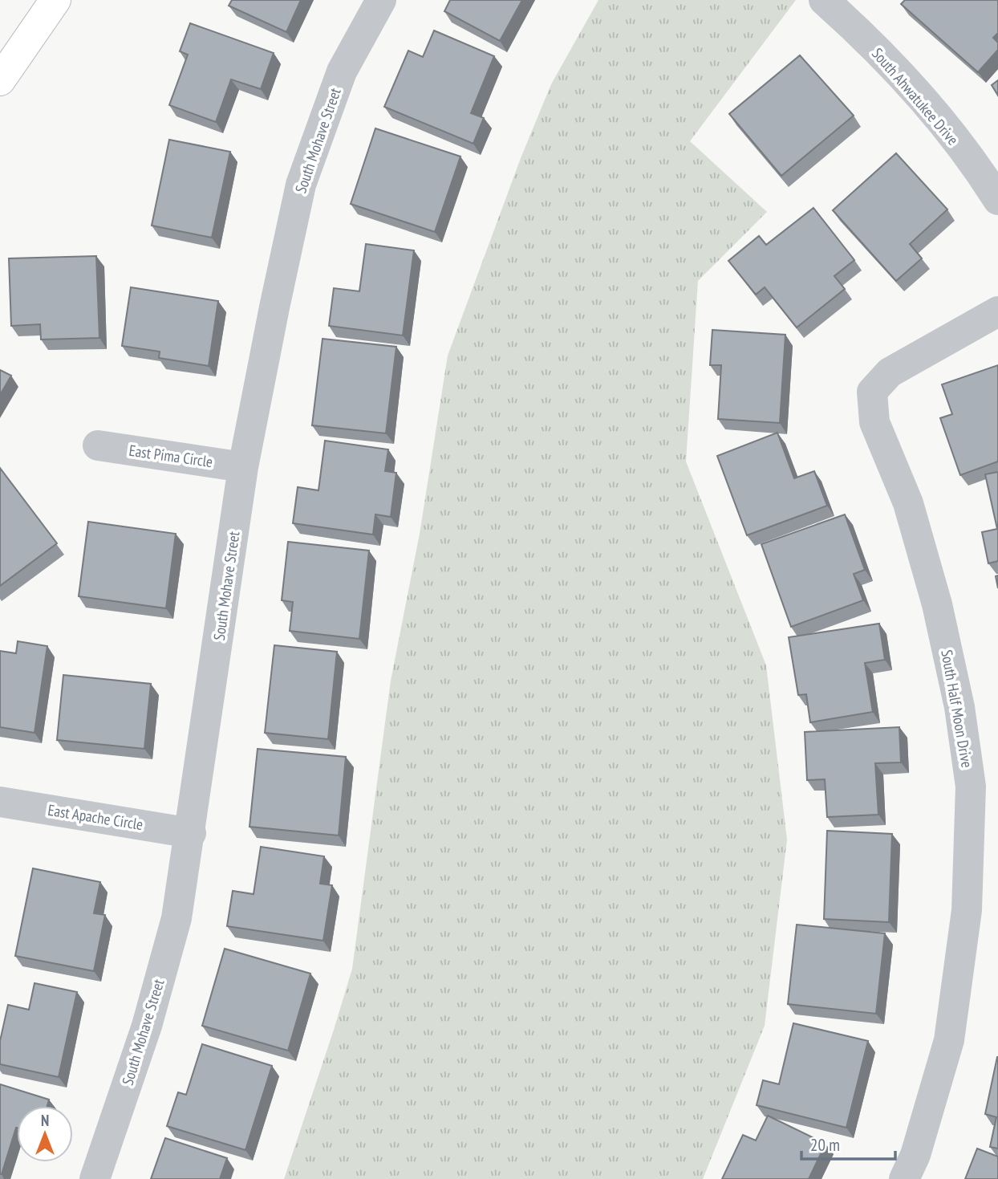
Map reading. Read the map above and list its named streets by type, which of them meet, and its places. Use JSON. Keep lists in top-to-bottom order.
{
  "streets": {
    "street": [
      "South Ahwatukee Drive",
      "South Mohave Street",
      "East Pima Circle",
      "South Half Moon Drive",
      "East Apache Circle"
    ]
  },
  "crossings": [
    ["South Mohave Street", "East Pima Circle"],
    ["South Mohave Street", "East Apache Circle"]
  ],
  "scale_bar": "20 m",
  "north": "top"
}
